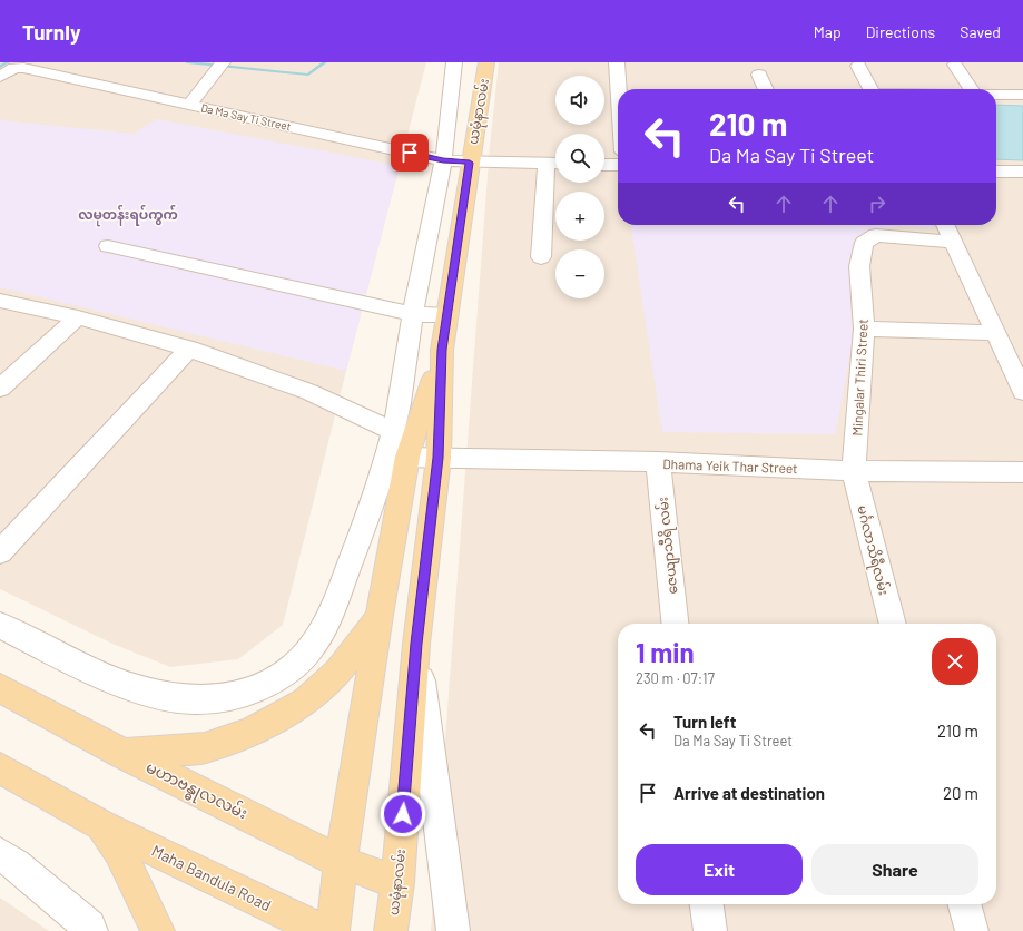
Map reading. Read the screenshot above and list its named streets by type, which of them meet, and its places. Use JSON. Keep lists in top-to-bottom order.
{
  "streets": {
    "main road": ["ယမုံနာလမ်း", "မဟာဗန္ဓုလလမ်း", "Maha Bandula Road"],
    "street": [
      "Da Ma Say Ti Street",
      "Mingalar Thiri Street",
      "Dhama Yeik Thar Street",
      "ဇေယျာသီရိ လမ်း",
      "မင်္ဂလာသိရီလမ်း"
    ]
  },
  "crossings": [
    ["ယမုံနာလမ်း", "Da Ma Say Ti Street"],
    ["ယမုံနာလမ်း", "Dhama Yeik Thar Street"],
    ["ယမုံနာလမ်း", "မဟာဗန္ဓုလလမ်း"],
    ["Mingalar Thiri Street", "Dhama Yeik Thar Street"],
    ["Mingalar Thiri Street", "မင်္ဂလာသိရီလမ်း"],
    ["Dhama Yeik Thar Street", "ဇေယျာသီရိ လမ်း"],
    ["Dhama Yeik Thar Street", "မင်္ဂလာသိရီလမ်း"]
  ],
  "districts": ["လမုတန်းရပ်ကွက်"],
  "page": {
    "header": "Turnly",
    "nav": ["Map", "Directions", "Saved"],
    "map_buttons": ["+", "−"],
    "turn": ["210 m", "Da Ma Say Ti Street"],
    "heading": ["1 min", "230 m · 07:17"],
    "list": [
      {
        "name": "Turn left",
        "note": "Da Ma Say Ti Street",
        "value": "210 m"
      },
      {
        "name": "Arrive at destination",
        "value": "20 m"
      }
    ],
    "buttons": ["Exit", "Share"]
  }
}
